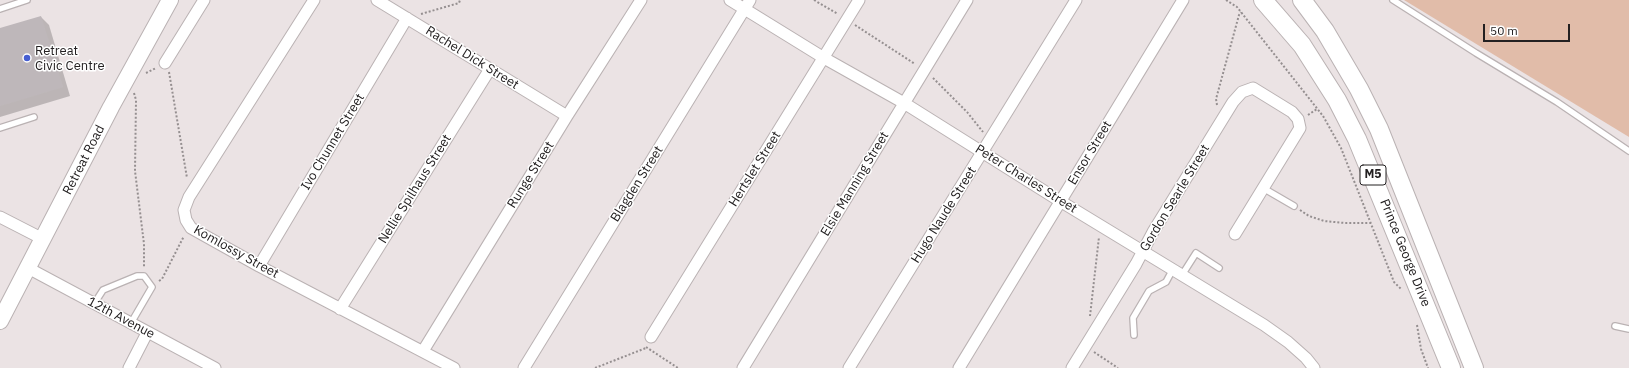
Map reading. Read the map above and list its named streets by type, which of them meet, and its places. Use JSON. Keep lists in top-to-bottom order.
{
  "streets": {
    "main road": ["Retreat Road", "M5", "Prince George Drive"],
    "street": [
      "Rachel Dick Street",
      "Ivo Chunnet Street",
      "Ensor Street",
      "Hertslet Street",
      "Runge Street",
      "Peter Charles Street",
      "Blagden Street",
      "Elsie Manning Street",
      "Nellie Spilhaus Street",
      "Gordon Searle Street",
      "Hugo Naude Street",
      "Komlossy Street",
      "12th Avenue"
    ]
  },
  "crossings": [
    ["Rachel Dick Street", "Ivo Chunnet Street"],
    ["Rachel Dick Street", "Runge Street"],
    ["Rachel Dick Street", "Nellie Spilhaus Street"],
    ["Ivo Chunnet Street", "Komlossy Street"],
    ["Ensor Street", "Peter Charles Street"],
    ["Retreat Road", "12th Avenue"],
    ["Hertslet Street", "Peter Charles Street"],
    ["Runge Street", "Komlossy Street"],
    ["Peter Charles Street", "Blagden Street"],
    ["Peter Charles Street", "Elsie Manning Street"],
    ["Peter Charles Street", "Gordon Searle Street"],
    ["Peter Charles Street", "Hugo Naude Street"],
    ["Nellie Spilhaus Street", "Komlossy Street"]
  ],
  "places": ["Retreat Civic Centre"],
  "scale_bar": "50 m"
}
